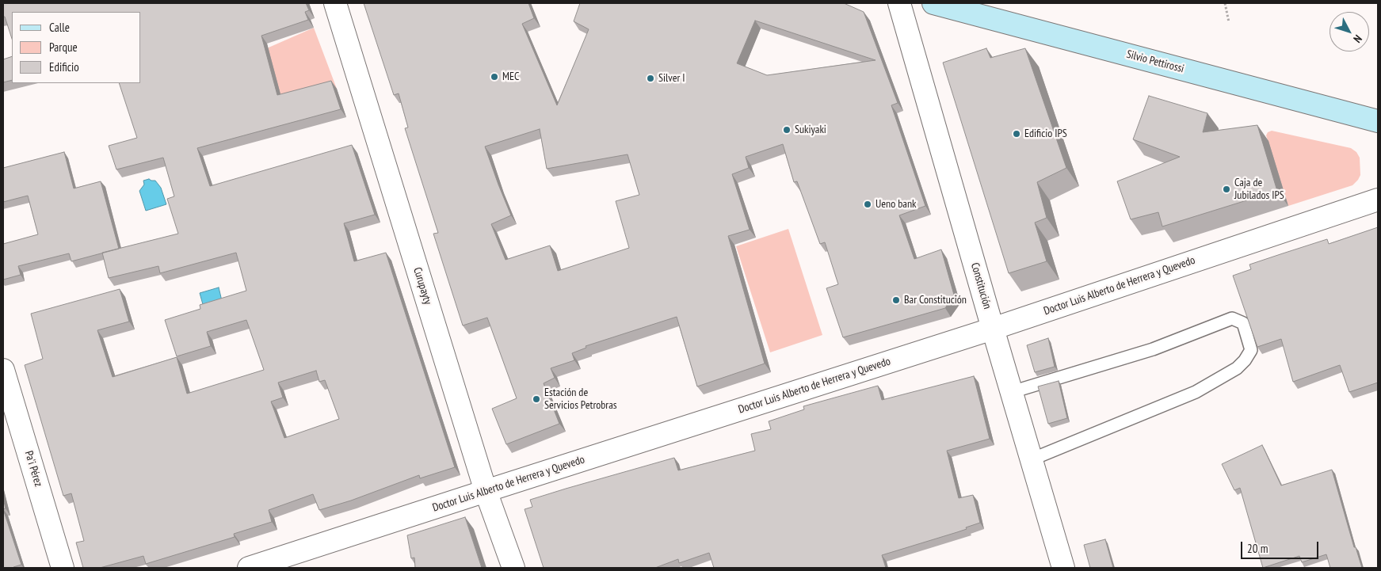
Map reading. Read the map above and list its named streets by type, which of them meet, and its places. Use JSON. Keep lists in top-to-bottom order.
{
  "streets": {
    "main road": ["Silvio Pettirossi"],
    "street": [
      "Curupayty",
      "Constitución",
      "Doctor Luis Alberto de Herrera y Quevedo",
      "Pa'i Pérez"
    ]
  },
  "crossings": [
    ["Curupayty", "Doctor Luis Alberto de Herrera y Quevedo"],
    ["Constitución", "Doctor Luis Alberto de Herrera y Quevedo"]
  ],
  "places": [
    "MEC",
    "Silver I",
    "Sukiyaki",
    "Edificio IPS",
    "Caja de Jubilados IPS",
    "Ueno bank",
    "Bar Constitución",
    "Estación de Servicios Petrobras"
  ],
  "legend": ["Calle", "Parque", "Edificio"],
  "scale_bar": "20 m",
  "north": "bottom right"
}
